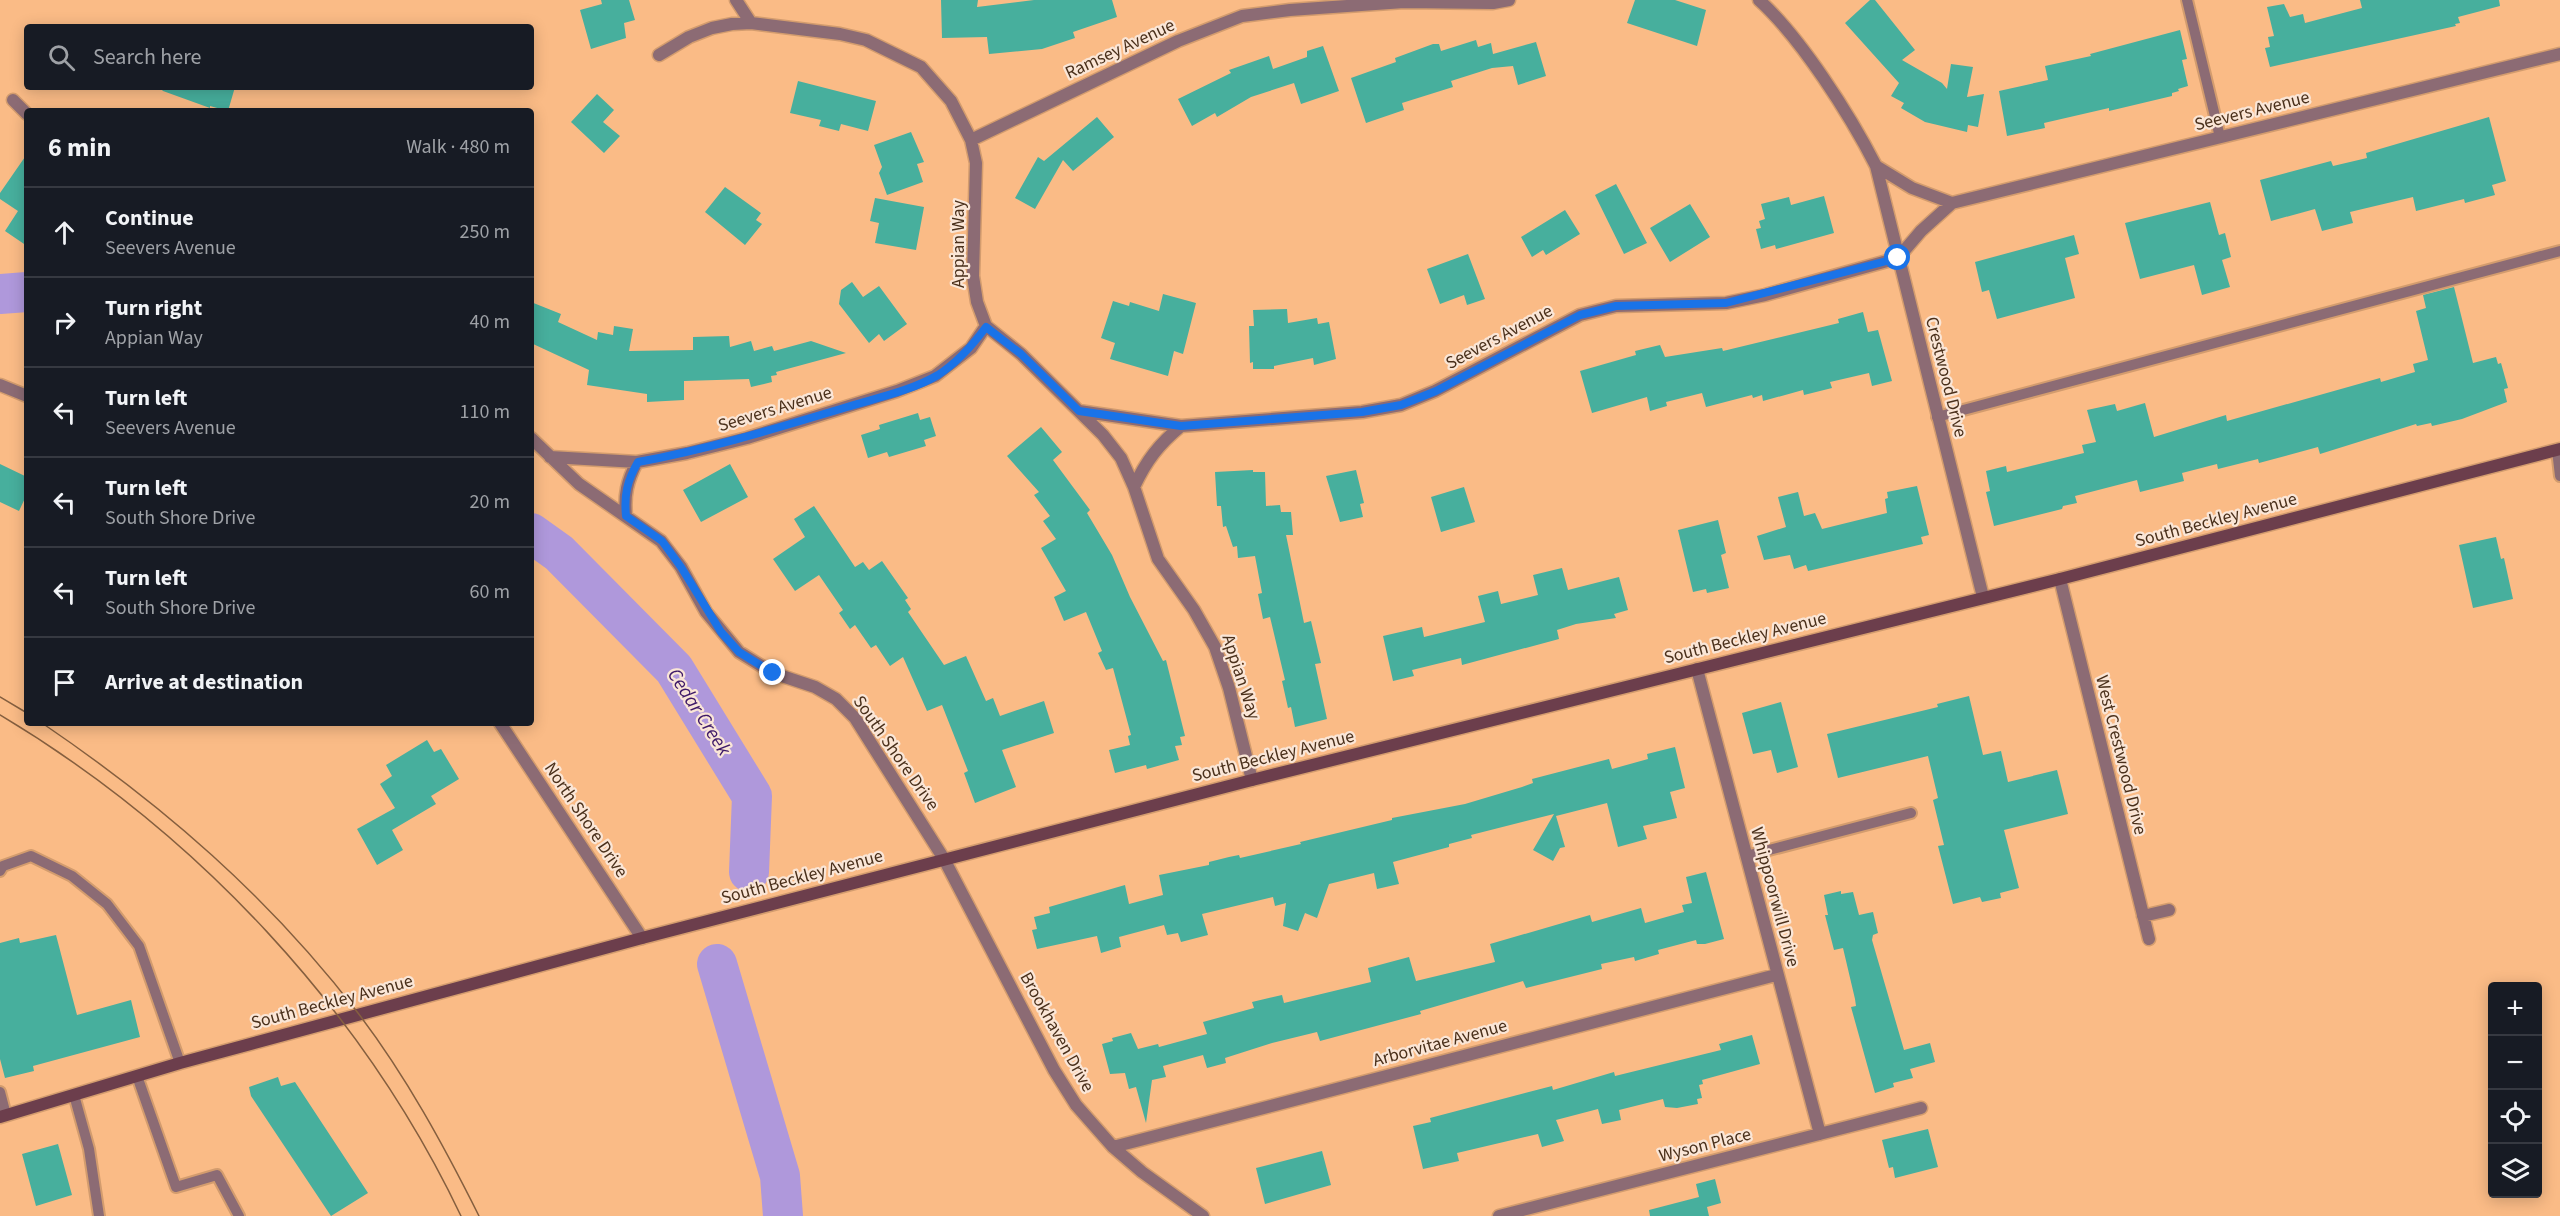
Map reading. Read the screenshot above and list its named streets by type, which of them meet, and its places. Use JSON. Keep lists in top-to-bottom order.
{
  "streets": {
    "street": [
      "Ramsey Avenue",
      "Seevers Avenue",
      "Appian Way",
      "Crestwood Drive",
      "South Beckley Avenue",
      "South Shore Drive",
      "West Crestwood Drive",
      "North Shore Drive",
      "Whippoorwill Drive",
      "Brookhaven Drive",
      "Arborvitae Avenue",
      "Wyson Place"
    ]
  },
  "crossings": [
    ["Ramsey Avenue", "Appian Way"],
    ["Seevers Avenue", "Appian Way"],
    ["Seevers Avenue", "Crestwood Drive"],
    ["Seevers Avenue", "South Shore Drive"],
    ["Appian Way", "South Beckley Avenue"],
    ["Crestwood Drive", "South Beckley Avenue"],
    ["South Beckley Avenue", "South Shore Drive"],
    ["South Beckley Avenue", "West Crestwood Drive"],
    ["South Beckley Avenue", "North Shore Drive"],
    ["South Beckley Avenue", "Whippoorwill Drive"],
    ["South Beckley Avenue", "Brookhaven Drive"],
    ["South Shore Drive", "Brookhaven Drive"],
    ["Whippoorwill Drive", "Arborvitae Avenue"],
    ["Whippoorwill Drive", "Wyson Place"],
    ["Brookhaven Drive", "Arborvitae Avenue"]
  ],
  "water": ["Cedar Creek"],
  "page": {
    "search": "Search here",
    "heading": ["6 min", "Walk · 480 m"],
    "list": [
      ["Continue", "Seevers Avenue", "250 m"],
      ["Turn right", "Appian Way", "40 m"],
      ["Turn left", "Seevers Avenue", "110 m"],
      ["Turn left", "South Shore Drive", "20 m"],
      ["Turn left", "South Shore Drive", "60 m"],
      "Arrive at destination"
    ],
    "map_buttons": ["+", "−"]
  }
}
